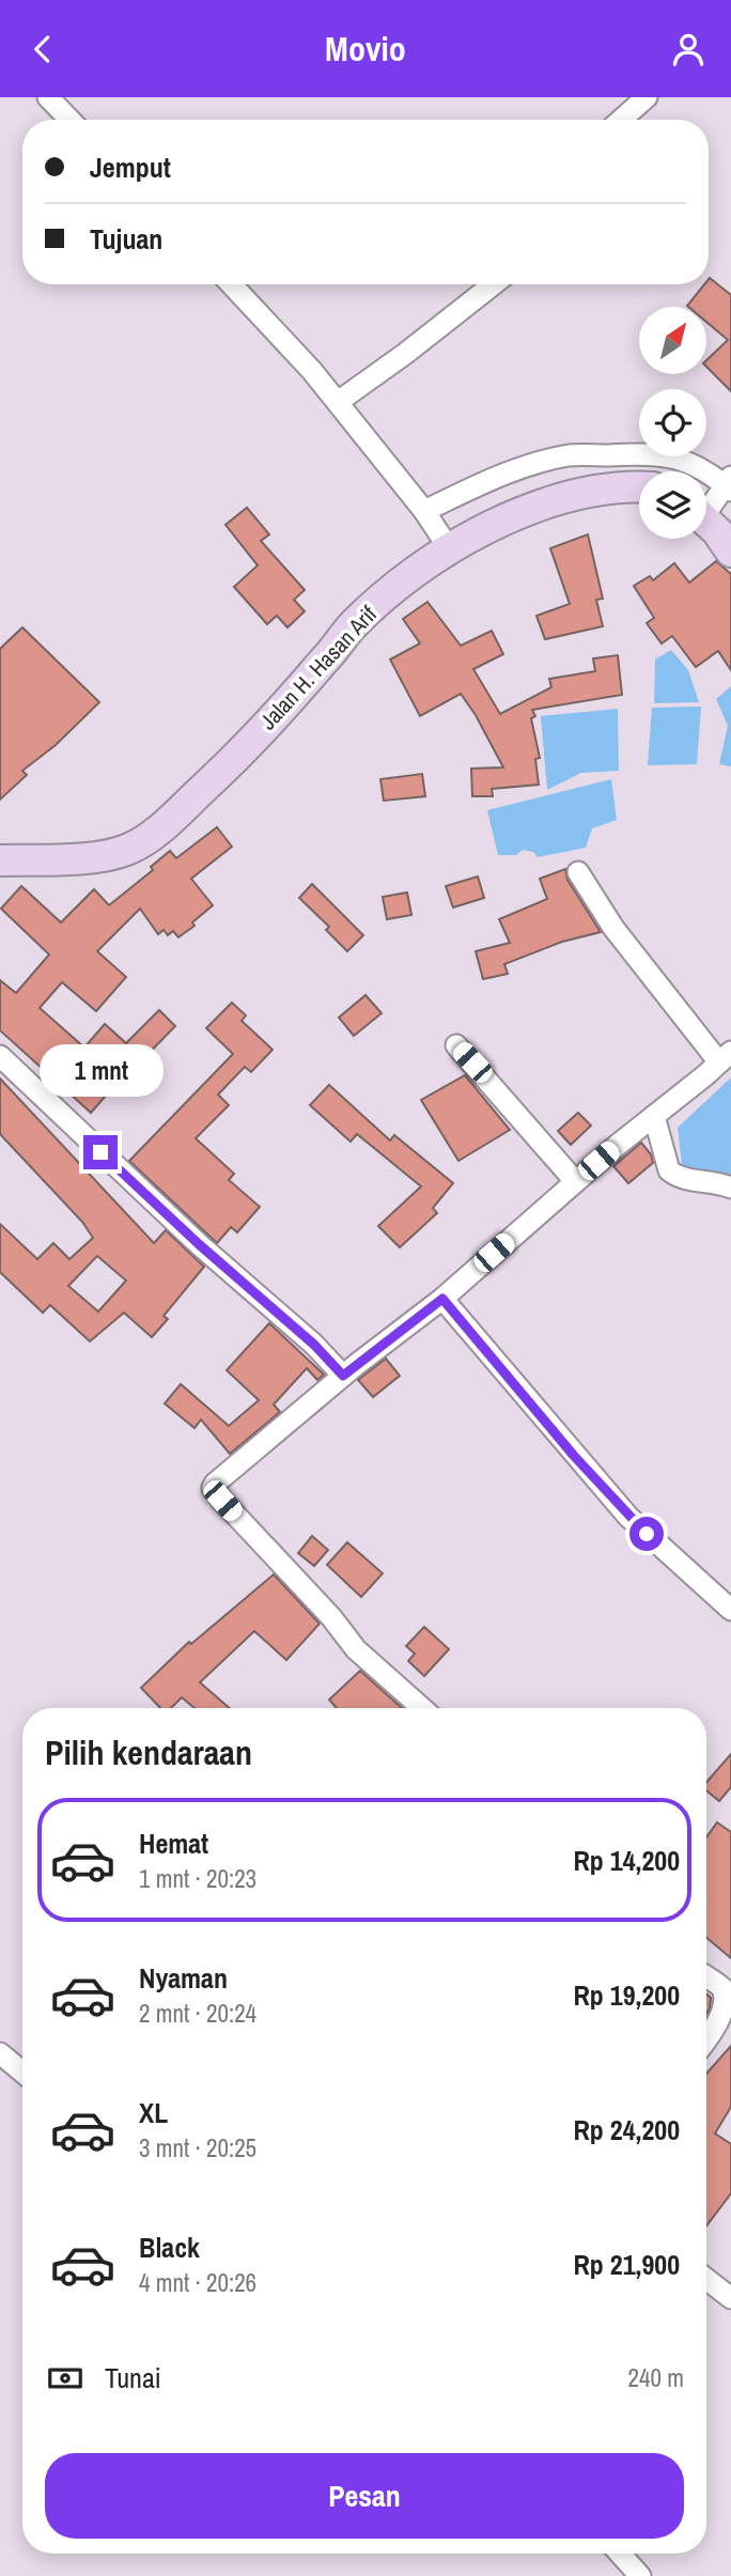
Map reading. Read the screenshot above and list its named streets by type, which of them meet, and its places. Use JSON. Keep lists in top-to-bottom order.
{
  "streets": {
    "main road": ["Jalan H. Hasan Arif"]
  },
  "north": "top right",
  "page": {
    "header": "Movio",
    "banner": ["Jemput", "Tujuan"],
    "bubble": "1 mnt",
    "heading": "Pilih kendaraan",
    "list": [
      {
        "name": "Hemat",
        "note": "1 mnt · 20:23",
        "value": "Rp 14,200"
      },
      {
        "name": "Nyaman",
        "note": "2 mnt · 20:24",
        "value": "Rp 19,200"
      },
      {
        "name": "XL",
        "note": "3 mnt · 20:25",
        "value": "Rp 24,200"
      },
      {
        "name": "Black",
        "note": "4 mnt · 20:26",
        "value": "Rp 21,900"
      }
    ],
    "pay": ["Tunai", "240 m"],
    "buttons": "Pesan"
  }
}
